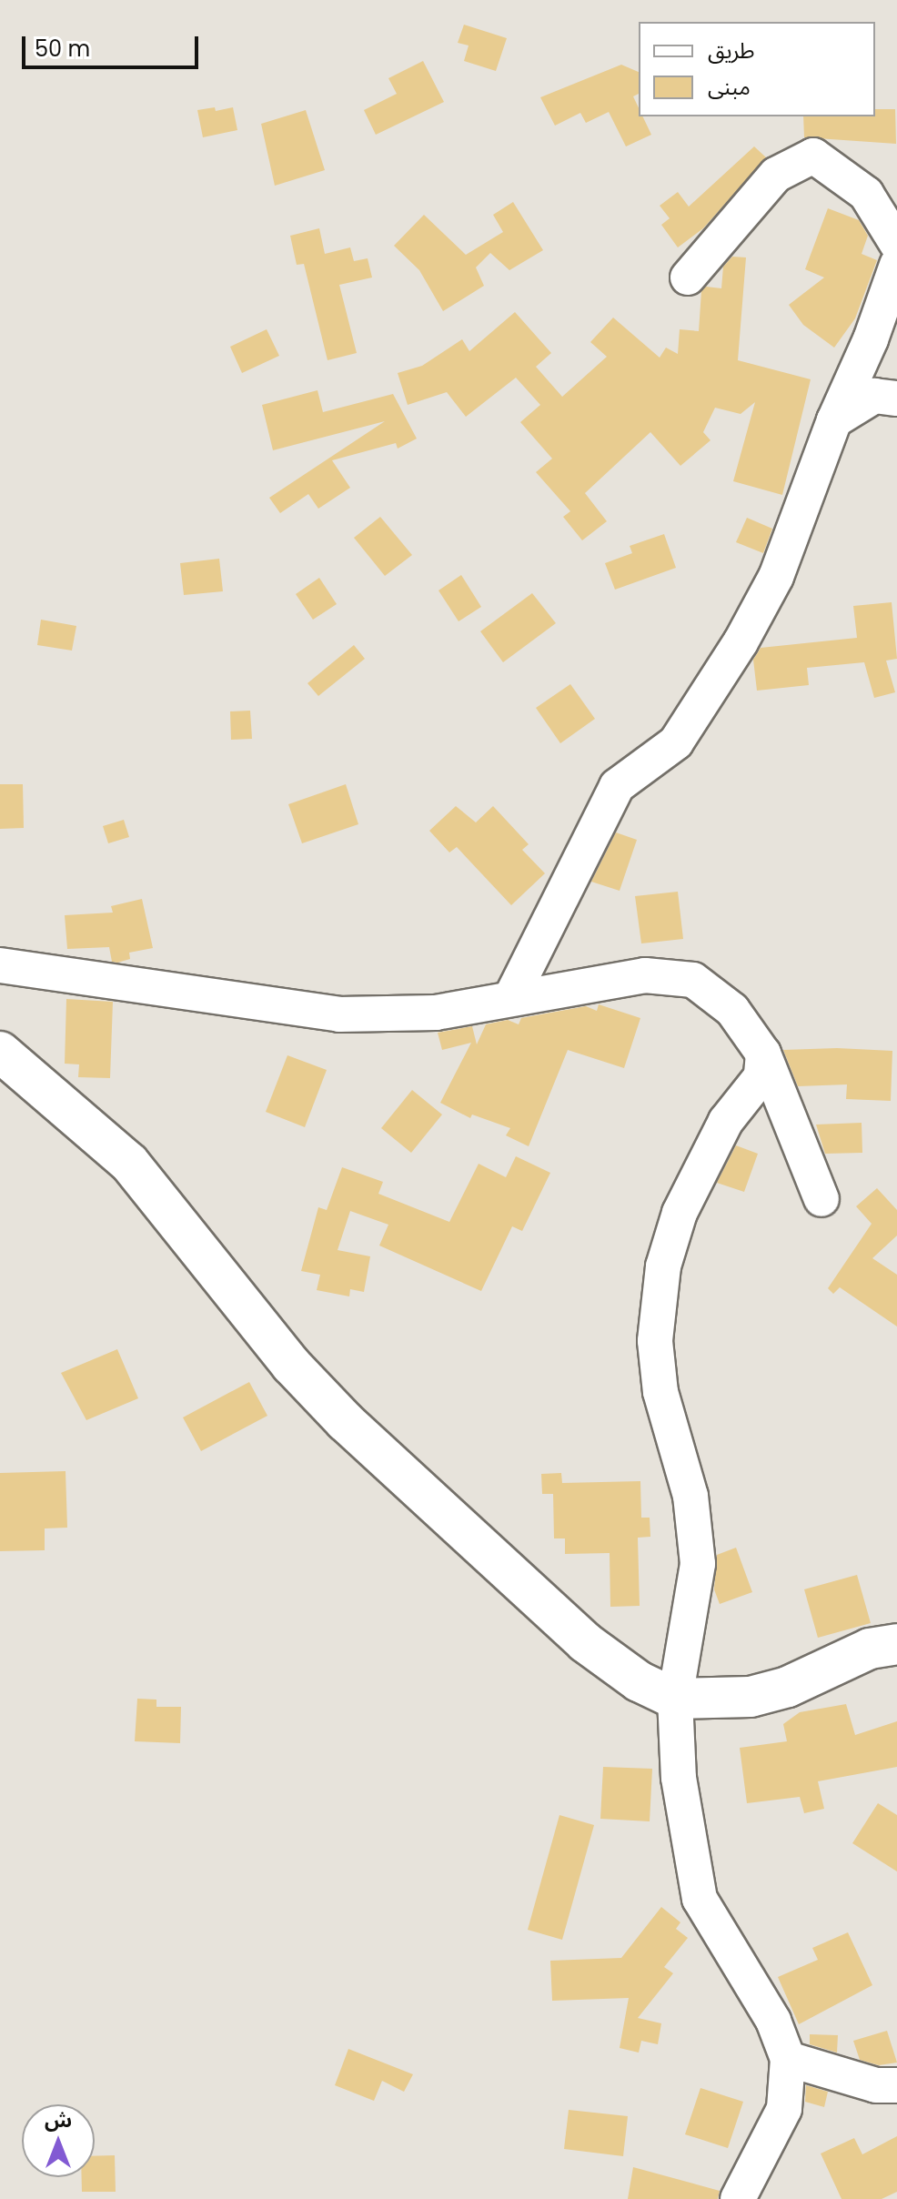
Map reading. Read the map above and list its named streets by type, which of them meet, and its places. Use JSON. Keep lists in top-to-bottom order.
{
  "legend": ["طريق", "مبنى"],
  "scale_bar": "50 m",
  "north": "top"
}
